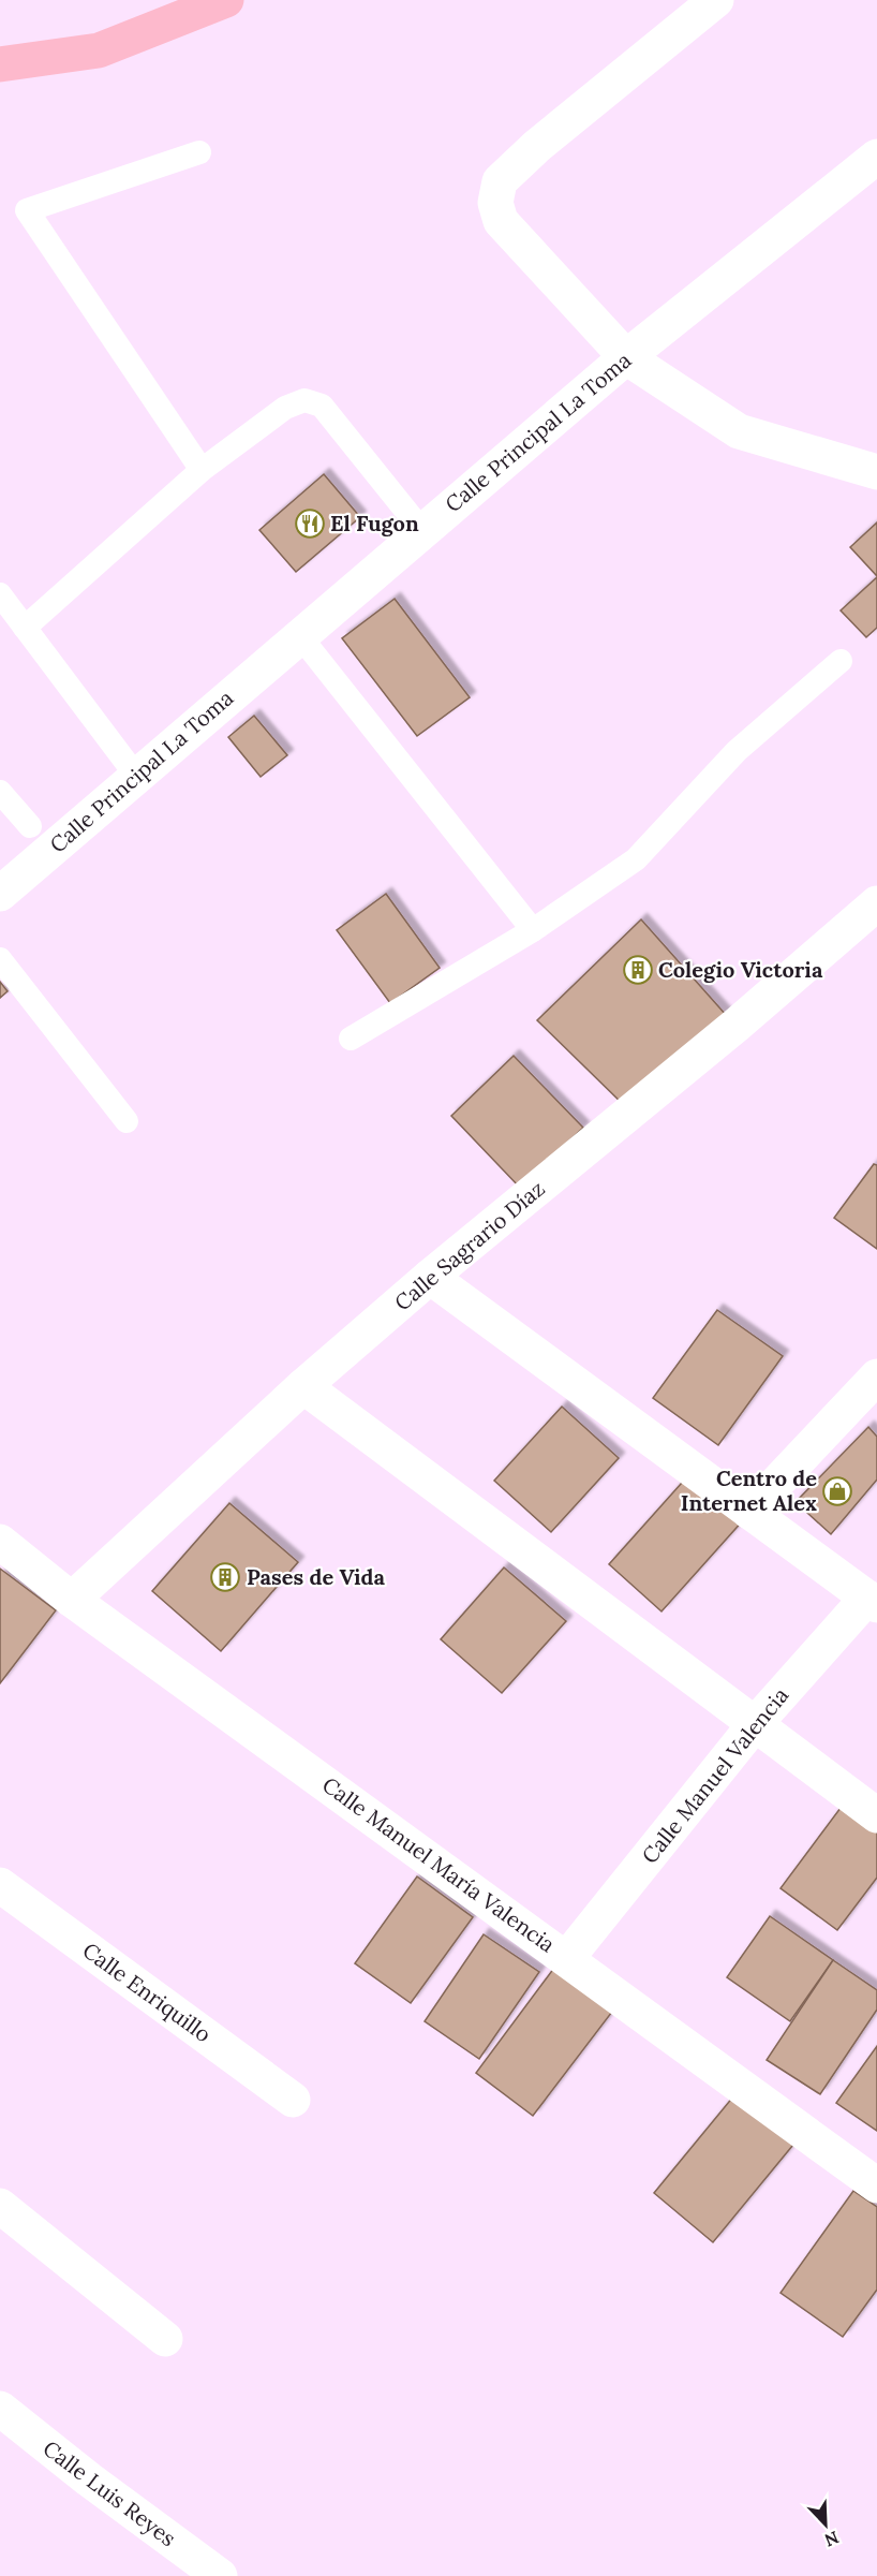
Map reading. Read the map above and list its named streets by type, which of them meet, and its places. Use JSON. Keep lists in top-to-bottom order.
{
  "streets": {
    "street": [
      "Calle Principal La Toma",
      "Calle Sagrario Díaz",
      "Calle Manuel Valencia",
      "Calle Manuel María Valencia",
      "Calle Enriquillo",
      "Calle Luis Reyes"
    ]
  },
  "crossings": [
    ["Calle Sagrario Díaz", "Calle Manuel María Valencia"],
    ["Calle Manuel Valencia", "Calle Manuel María Valencia"]
  ],
  "places": {
    "restaurant": ["El Fugon"],
    "building": ["Colegio Victoria", "Pases de Vida"],
    "shop": ["Centro de Internet Alex"]
  },
  "north": "bottom right"
}
